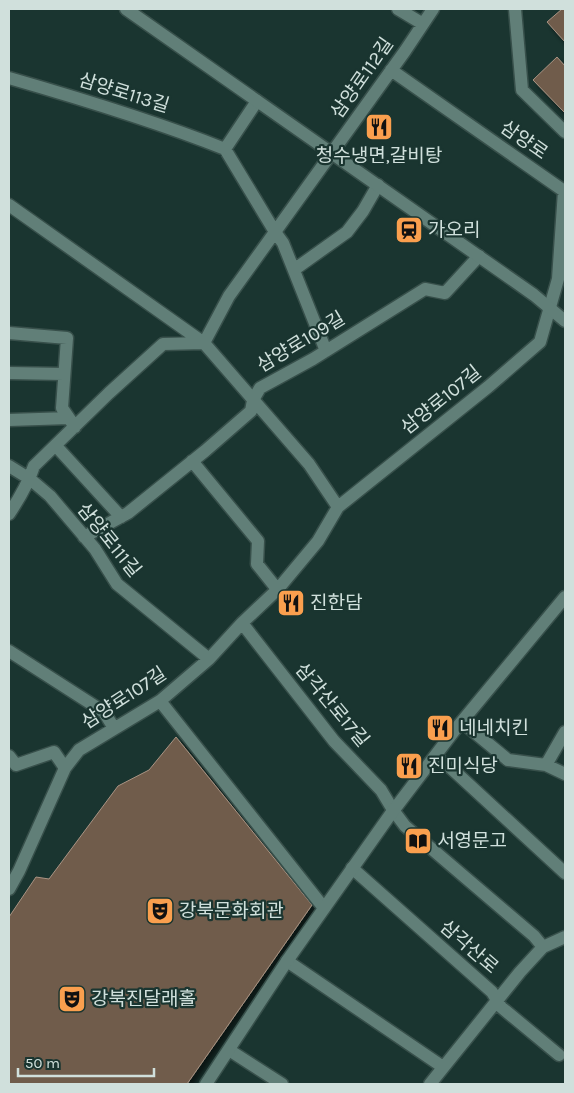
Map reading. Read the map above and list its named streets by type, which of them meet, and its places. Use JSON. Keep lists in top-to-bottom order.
{
  "streets": {
    "street": [
      "삼양로112길",
      "삼양로113길",
      "삼양로",
      "삼양로109길",
      "삼양로107길",
      "삼양로111길",
      "삼각산로17길",
      "삼각산로"
    ]
  },
  "crossings": [
    ["삼양로112길", "삼양로"],
    ["삼양로", "삼양로107길"],
    ["삼양로109길", "삼양로111길"],
    ["삼양로107길", "삼양로111길"],
    ["삼양로107길", "삼각산로17길"]
  ],
  "places": {
    "restaurant": [
      "청수냉면,갈비탕",
      "진한담",
      "네네치킨",
      "진미식당"
    ],
    "station": ["가오리"],
    "library": ["서영문고"],
    "theatre": ["강북문화회관", "강북진달래홀"]
  },
  "scale_bar": "50 m"
}
